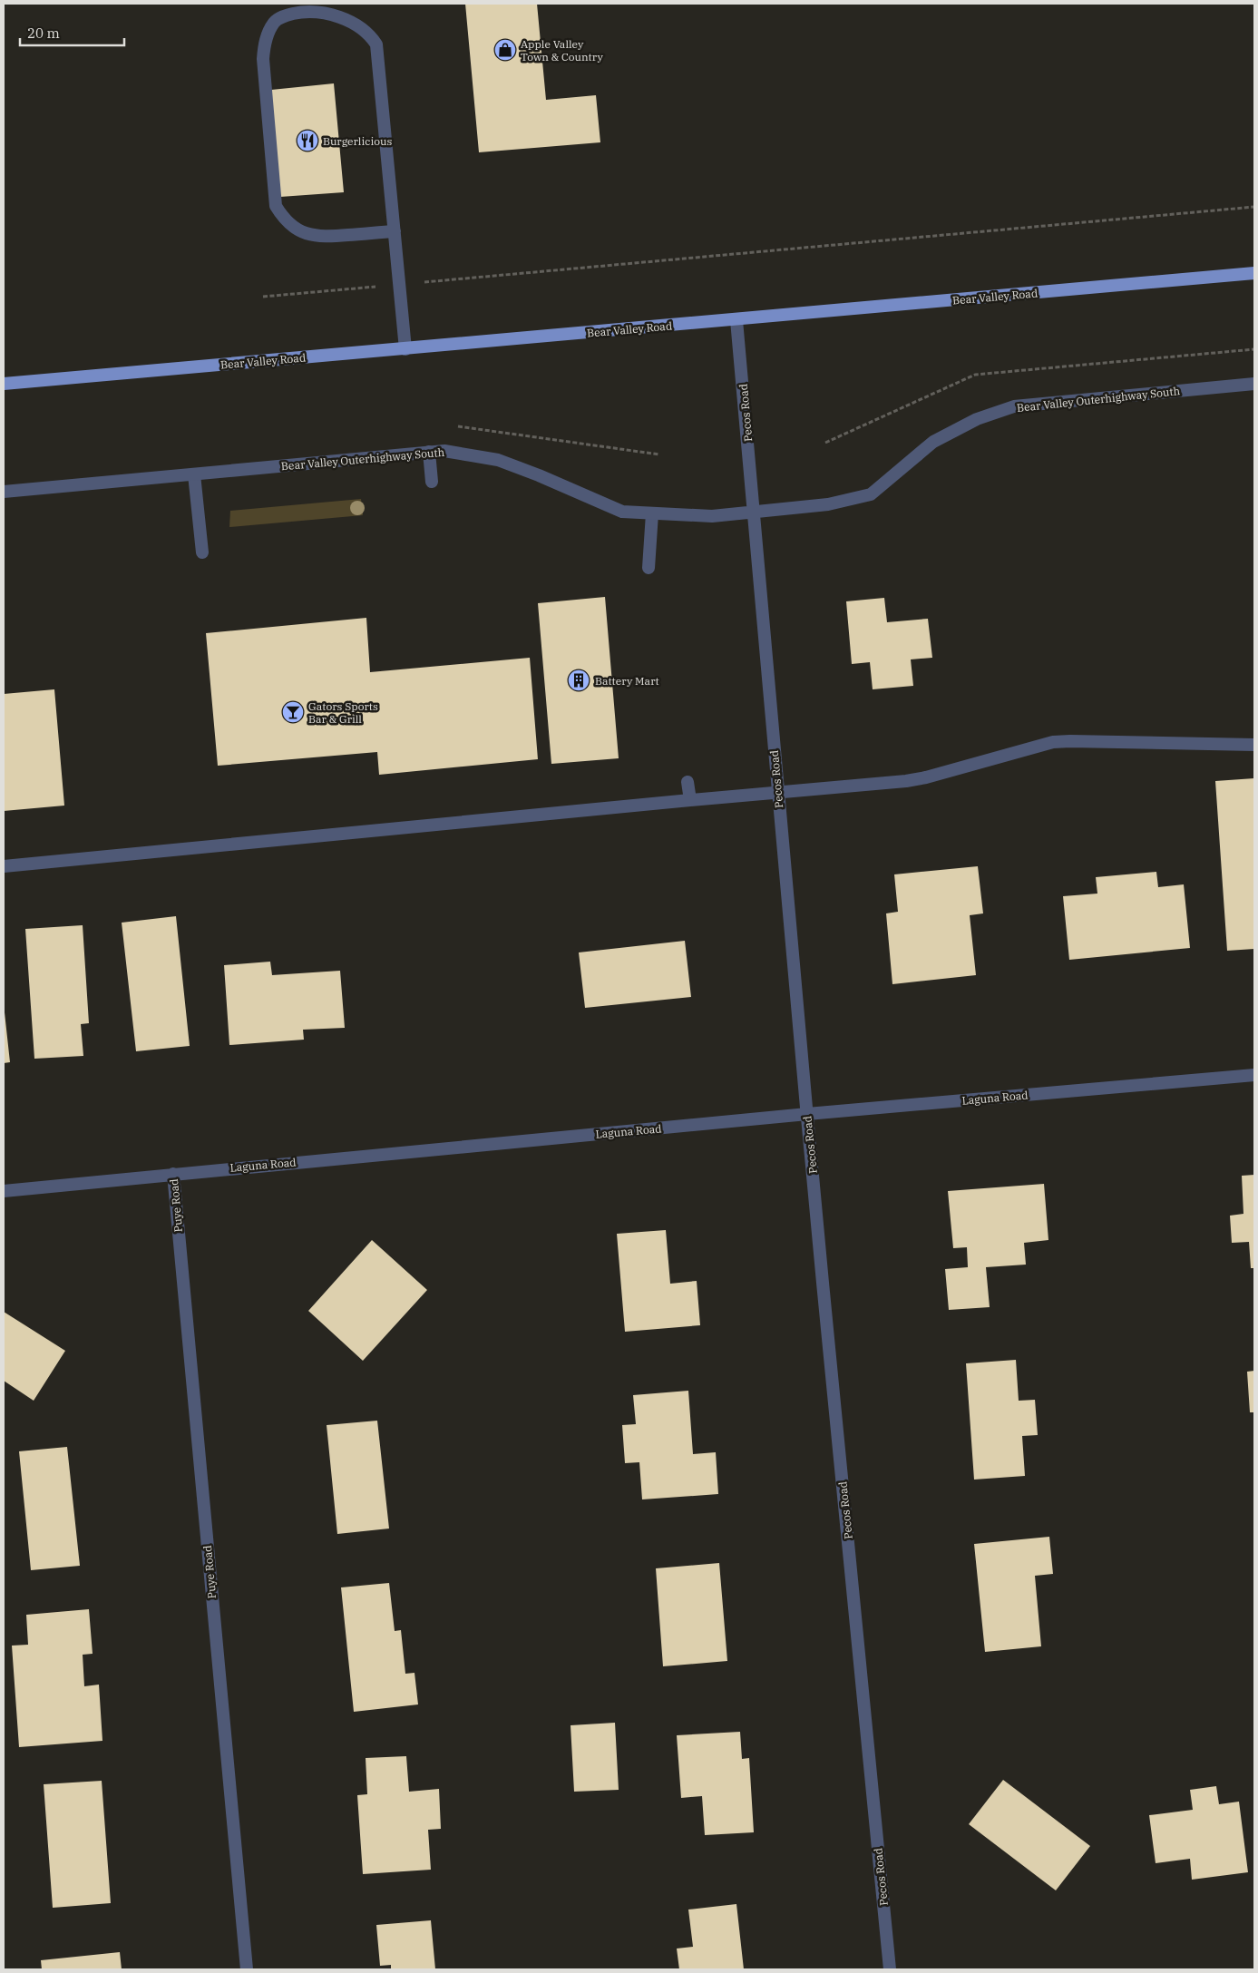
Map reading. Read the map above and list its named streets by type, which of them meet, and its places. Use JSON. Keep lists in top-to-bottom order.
{
  "streets": {
    "main road": ["Bear Valley Road"],
    "street": [
      "Bear Valley Outerhighway South",
      "Pecos Road",
      "Laguna Road",
      "Puye Road"
    ]
  },
  "crossings": [
    ["Bear Valley Road", "Pecos Road"],
    ["Bear Valley Outerhighway South", "Pecos Road"],
    ["Pecos Road", "Laguna Road"],
    ["Laguna Road", "Puye Road"]
  ],
  "places": {
    "shop": ["Apple Valley Town & Country"],
    "restaurant": ["Burgerlicious"],
    "building": ["Battery Mart"],
    "bar": ["Gators Sports Bar & Grill"]
  },
  "scale_bar": "20 m"
}
